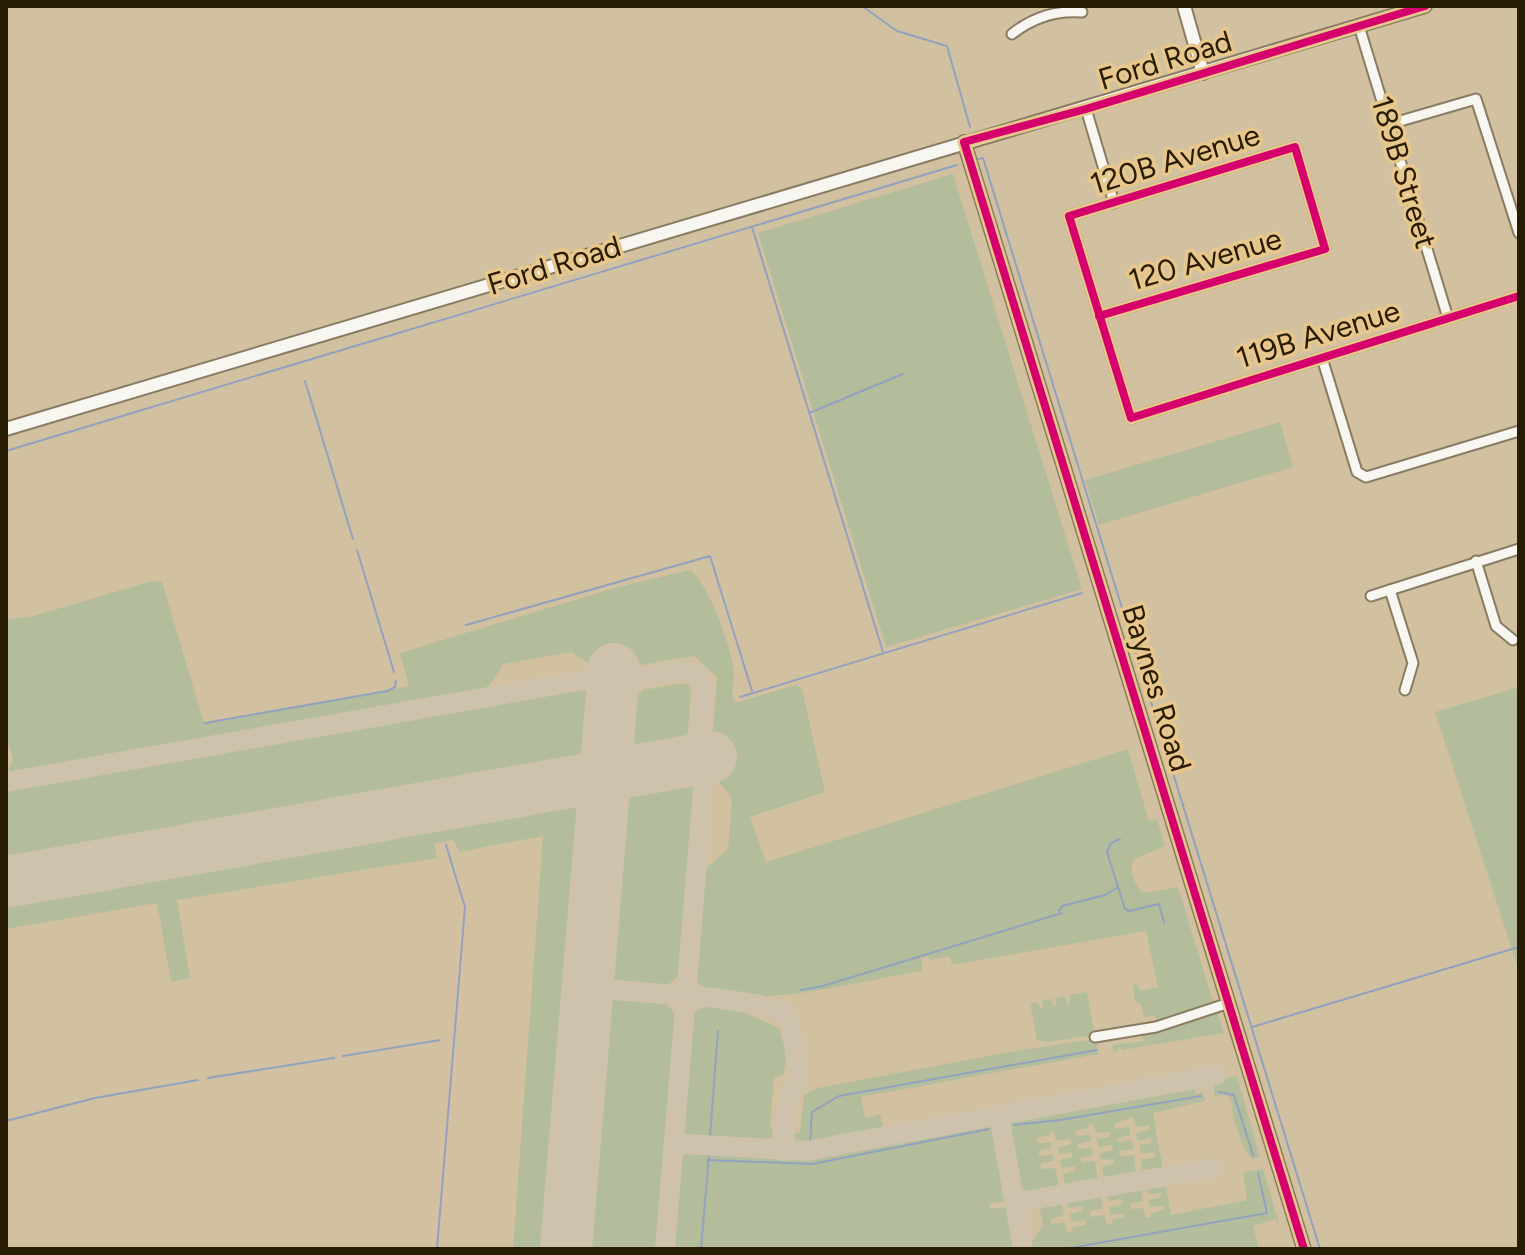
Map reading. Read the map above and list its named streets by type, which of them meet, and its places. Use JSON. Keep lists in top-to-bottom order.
{
  "streets": {
    "main road": ["Ford Road", "Baynes Road"],
    "street": [
      "120B Avenue",
      "189B Street",
      "120 Avenue",
      "119B Avenue"
    ]
  },
  "crossings": [
    ["Ford Road", "189B Street"],
    ["Ford Road", "Baynes Road"],
    ["120B Avenue", "120 Avenue"],
    ["120B Avenue", "119B Avenue"],
    ["189B Street", "119B Avenue"],
    ["120 Avenue", "119B Avenue"]
  ]
}
